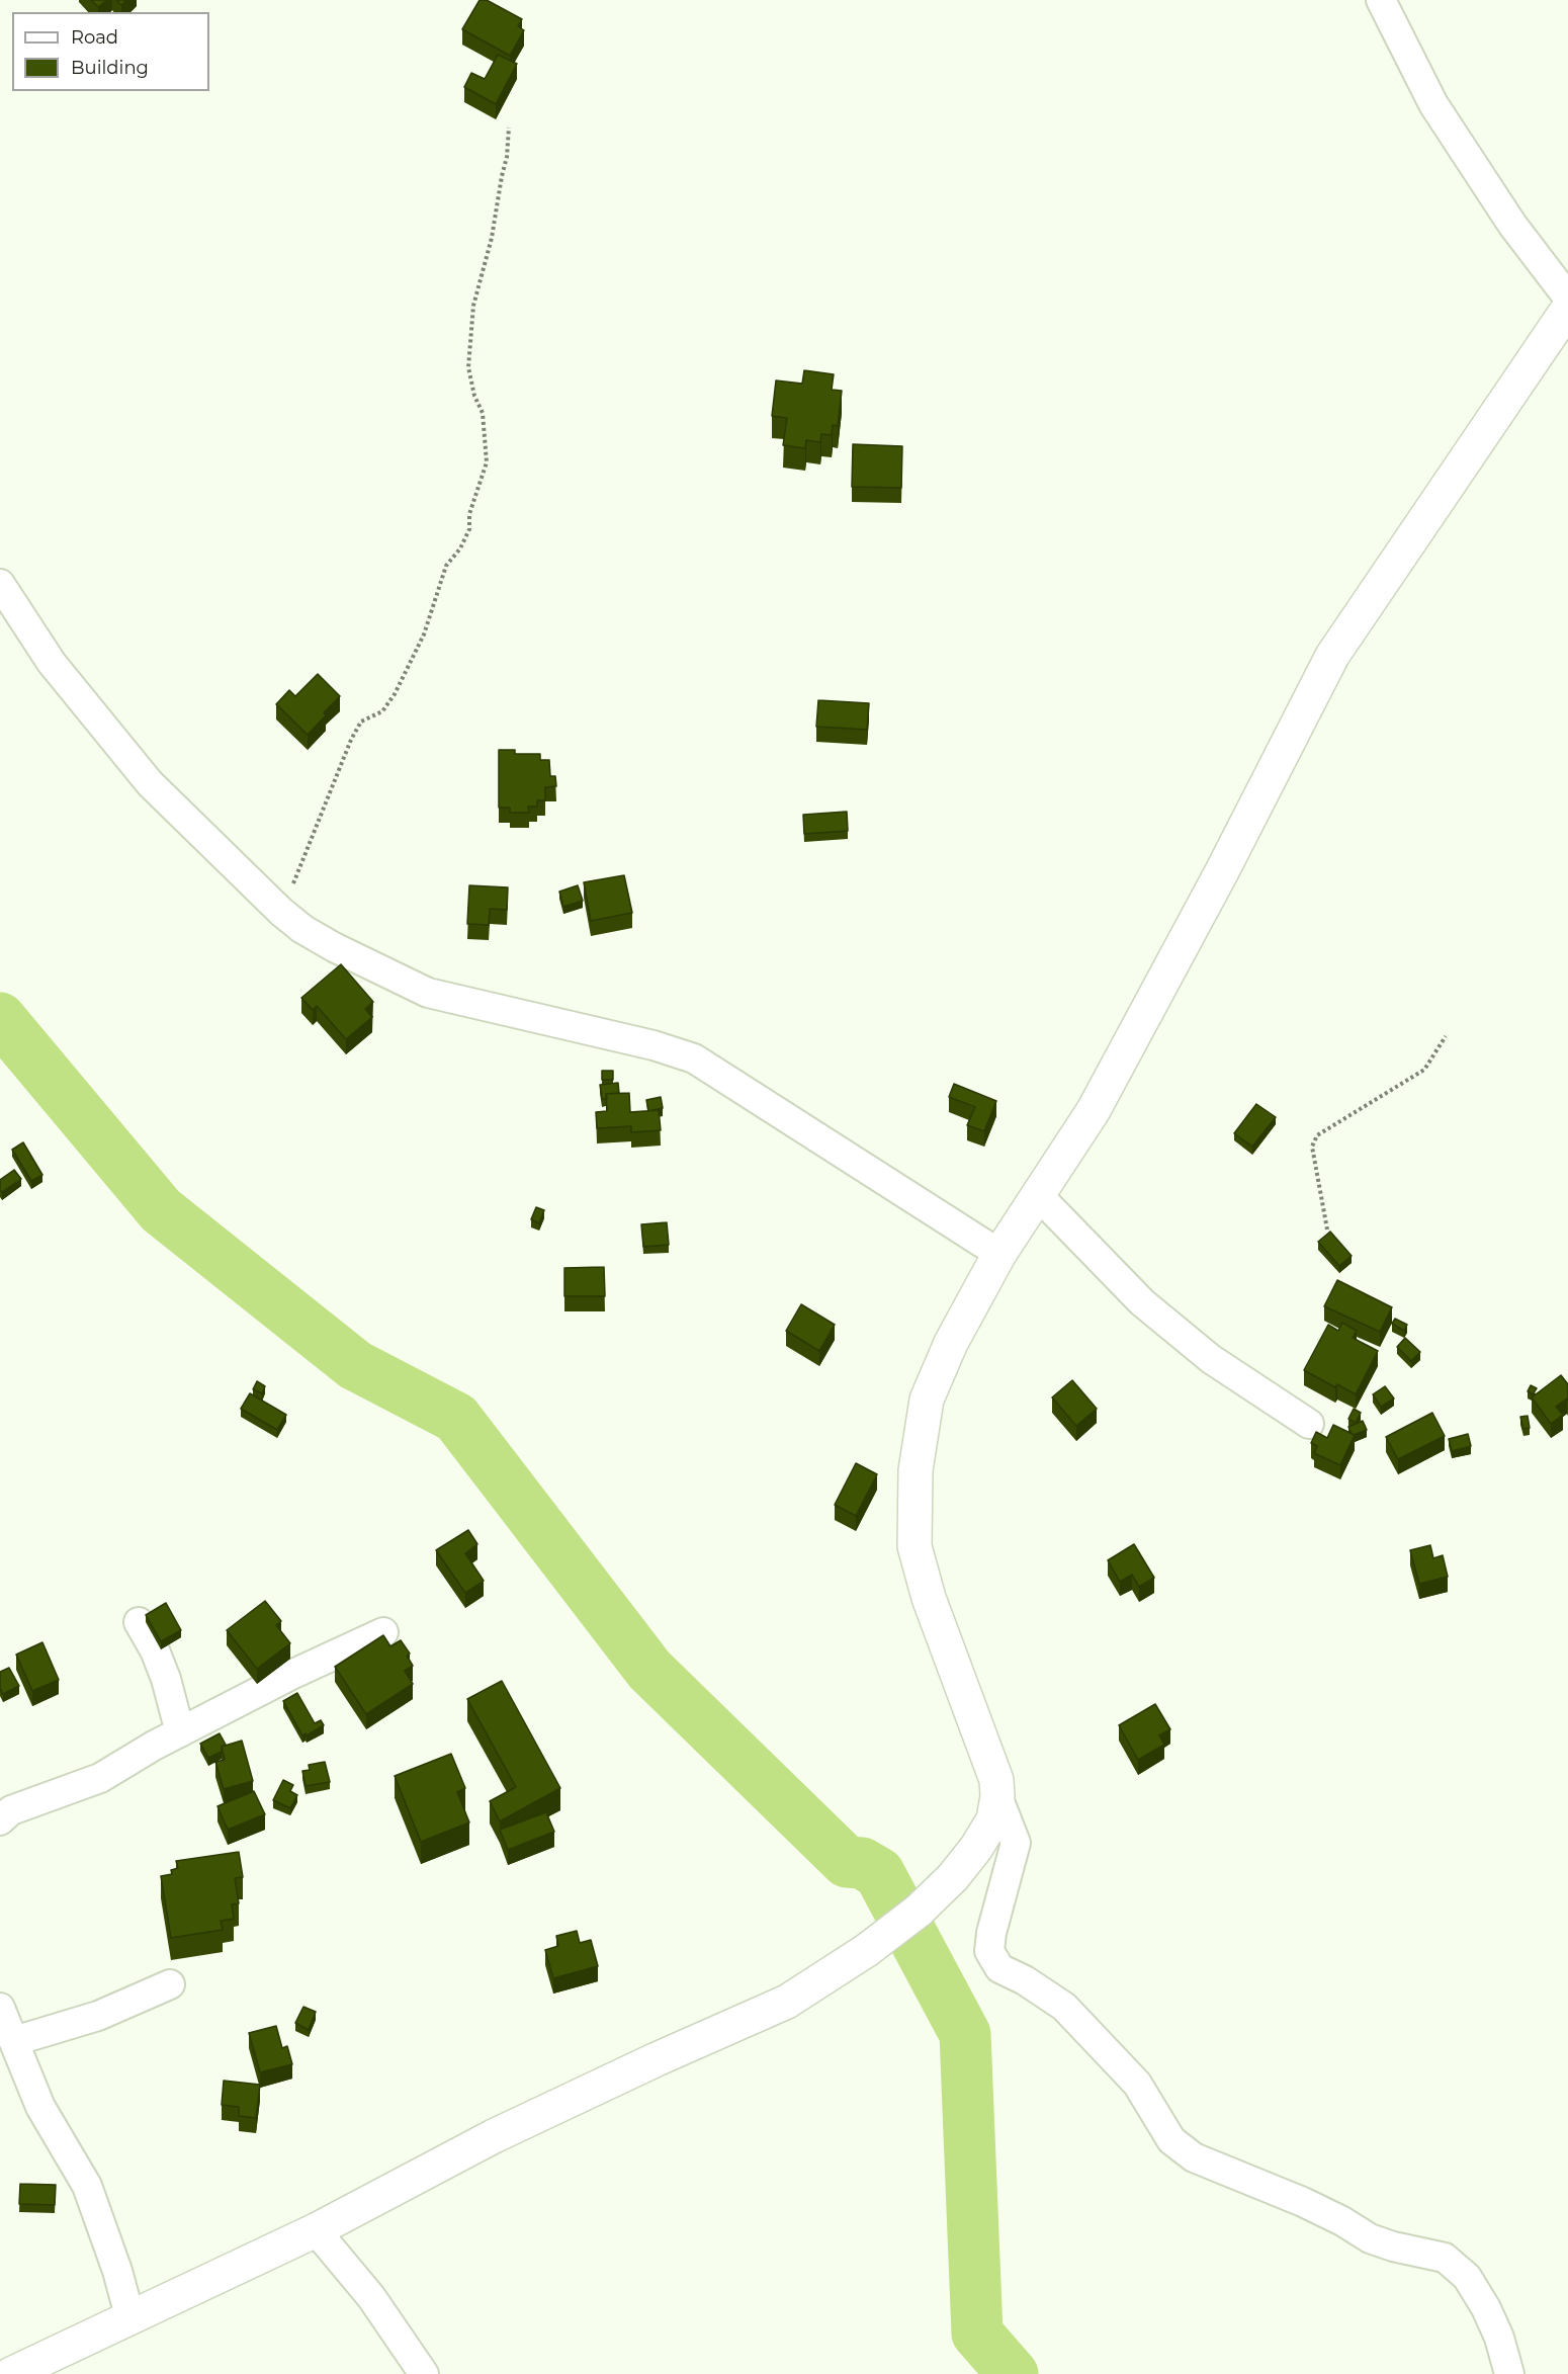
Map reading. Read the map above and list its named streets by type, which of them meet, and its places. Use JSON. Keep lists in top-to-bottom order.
{
  "legend": ["Road", "Building"]
}
